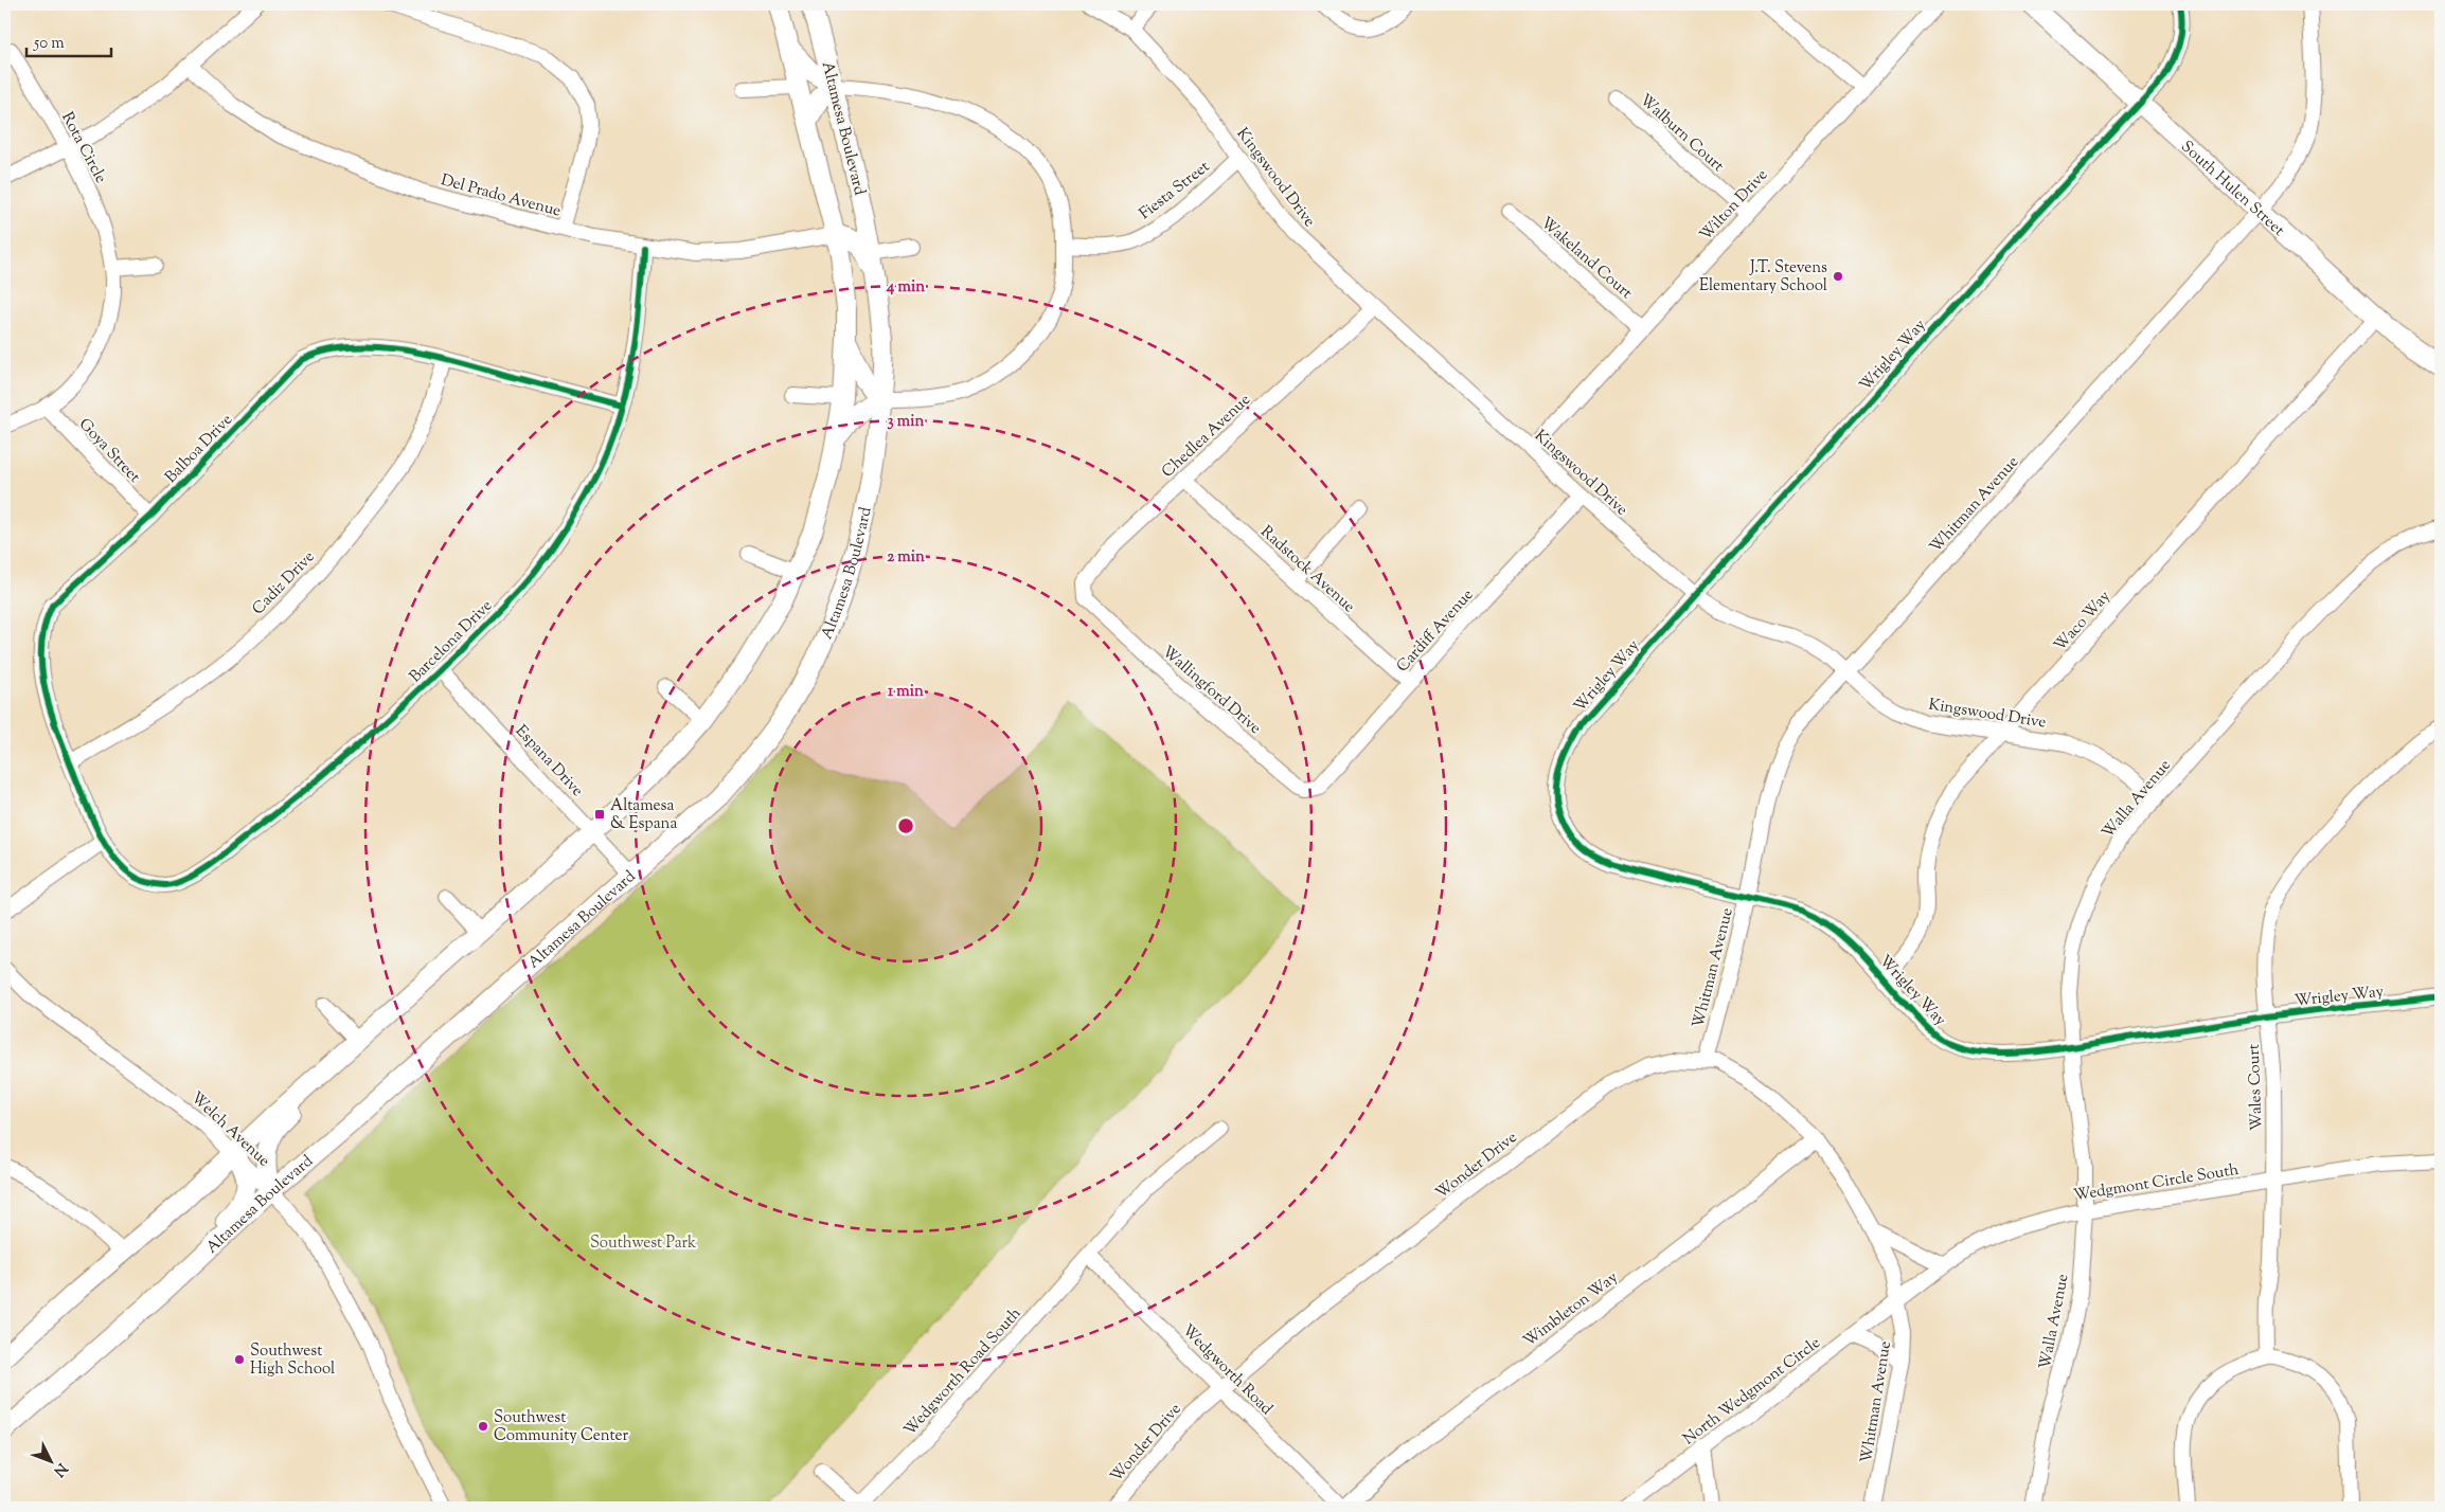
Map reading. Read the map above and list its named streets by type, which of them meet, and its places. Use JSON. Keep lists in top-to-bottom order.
{
  "streets": {
    "main road": ["Altamesa Boulevard", "South Hulen Street"],
    "street": [
      "Walburn Court",
      "Rota Circle",
      "Kingswood Drive",
      "Fiesta Street",
      "Del Prado Avenue",
      "Wilton Drive",
      "Wakeland Court",
      "Wrigley Way",
      "Chedlea Avenue",
      "Balboa Drive",
      "Goya Street",
      "Whitman Avenue",
      "Radstock Avenue",
      "Cadiz Drive",
      "Waco Way",
      "Cardiff Avenue",
      "Barcelona Drive",
      "Wallingford Drive",
      "Espana Drive",
      "Walla Avenue",
      "Wales Court",
      "Welch Avenue",
      "Wonder Drive",
      "Wedgmont Circle South",
      "Wimbleton Way",
      "Wedgworth Road",
      "Wedgworth Road South",
      "North Wedgmont Circle"
    ]
  },
  "crossings": [
    ["Altamesa Boulevard", "Espana Drive"],
    ["Altamesa Boulevard", "Welch Avenue"],
    ["Walburn Court", "Wilton Drive"],
    ["Rota Circle", "Goya Street"],
    ["Kingswood Drive", "Fiesta Street"],
    ["Kingswood Drive", "Wilton Drive"],
    ["Kingswood Drive", "Wrigley Way"],
    ["Kingswood Drive", "Chedlea Avenue"],
    ["Kingswood Drive", "Whitman Avenue"],
    ["Kingswood Drive", "Waco Way"],
    ["Kingswood Drive", "Cardiff Avenue"],
    ["Kingswood Drive", "Walla Avenue"],
    ["South Hulen Street", "Wrigley Way"],
    ["South Hulen Street", "Whitman Avenue"],
    ["South Hulen Street", "Waco Way"],
    ["Del Prado Avenue", "Barcelona Drive"],
    ["Wilton Drive", "Wakeland Court"],
    ["Wrigley Way", "Whitman Avenue"],
    ["Wrigley Way", "Waco Way"],
    ["Wrigley Way", "Walla Avenue"],
    ["Wrigley Way", "Wales Court"],
    ["Chedlea Avenue", "Radstock Avenue"],
    ["Chedlea Avenue", "Wallingford Drive"],
    ["Balboa Drive", "Goya Street"],
    ["Balboa Drive", "Cadiz Drive"],
    ["Balboa Drive", "Barcelona Drive"],
    ["Whitman Avenue", "Wonder Drive"],
    ["Whitman Avenue", "Wedgmont Circle South"],
    ["Whitman Avenue", "North Wedgmont Circle"],
    ["Radstock Avenue", "Cardiff Avenue"],
    ["Cardiff Avenue", "Wallingford Drive"],
    ["Barcelona Drive", "Espana Drive"],
    ["Walla Avenue", "Wedgmont Circle South"],
    ["Wales Court", "Wedgmont Circle South"],
    ["Wonder Drive", "Wedgmont Circle South"],
    ["Wonder Drive", "Wimbleton Way"],
    ["Wonder Drive", "Wedgworth Road"],
    ["Wonder Drive", "North Wedgmont Circle"],
    ["Wedgmont Circle South", "North Wedgmont Circle"],
    ["Wedgworth Road", "Wedgworth Road South"]
  ],
  "parks": ["Southwest Park"],
  "places": {
    "other": ["J.T. Stevens Elementary School", "Southwest High School", "Southwest Community Center"],
    "transit": ["Altamesa & Espana"]
  },
  "scale_bar": "50 m",
  "north": "bottom right",
  "rings": [
    "4 min",
    "3 min",
    "2 min",
    "1 min"
  ]
}
